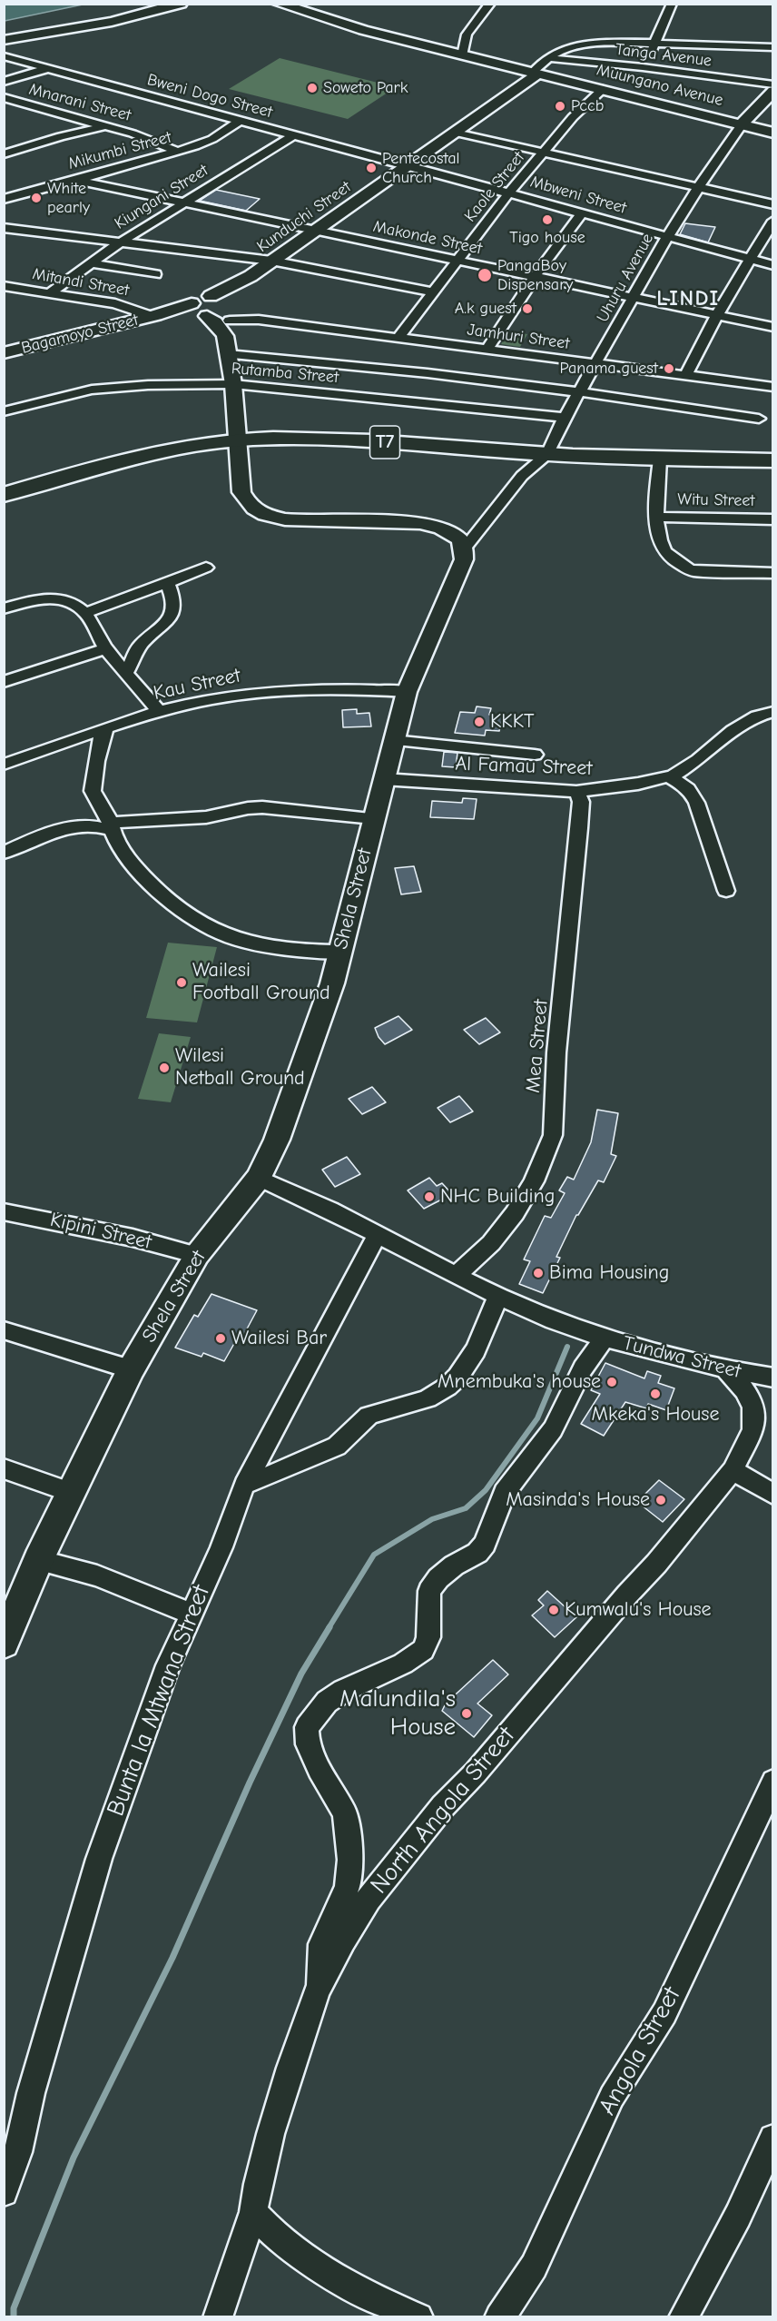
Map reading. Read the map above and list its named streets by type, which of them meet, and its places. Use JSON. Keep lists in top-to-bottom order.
{
  "streets": {
    "highway": ["T7"],
    "main road": [
      "Muungano Avenue",
      "Kunduchi Street",
      "Bagamoyo Street",
      "Shela Street"
    ],
    "street": [
      "Tanga Avenue",
      "Bweni Dogo Street",
      "Mnarani Street",
      "Mikumbi Street",
      "Kaole Street",
      "Mbweni Street",
      "Kiungani Street",
      "Makonde Street",
      "Uhuru Avenue",
      "Mitandi Street",
      "Jamhuri Street",
      "Rutamba Street",
      "Witu Street",
      "Kau Street",
      "Al Famau Street",
      "Mea Street",
      "Kipini Street",
      "Tundwa Street",
      "Bunta la Mtwana Street",
      "North Angola Street",
      "Angola Street"
    ]
  },
  "crossings": [
    ["Tanga Avenue", "Kunduchi Street"],
    ["Muungano Avenue", "Kaole Street"],
    ["Muungano Avenue", "Kunduchi Street"],
    ["Muungano Avenue", "Uhuru Avenue"],
    ["Bweni Dogo Street", "Mikumbi Street"],
    ["Bweni Dogo Street", "Mbweni Street"],
    ["Bweni Dogo Street", "Kiungani Street"],
    ["Bweni Dogo Street", "Kunduchi Street"],
    ["Mnarani Street", "Mikumbi Street"],
    ["Mikumbi Street", "Makonde Street"],
    ["Kaole Street", "Mbweni Street"],
    ["Kaole Street", "Makonde Street"],
    ["Kaole Street", "Jamhuri Street"],
    ["Mbweni Street", "Kunduchi Street"],
    ["Mbweni Street", "Uhuru Avenue"],
    ["Kiungani Street", "Makonde Street"],
    ["Kiungani Street", "Mitandi Street"],
    ["Kunduchi Street", "Makonde Street"],
    ["Makonde Street", "Uhuru Avenue"],
    ["Uhuru Avenue", "Jamhuri Street"],
    ["Uhuru Avenue", "Rutamba Street"],
    ["Uhuru Avenue", "T7"],
    ["Mitandi Street", "Bagamoyo Street"],
    ["Kau Street", "Shela Street"],
    ["Al Famau Street", "Shela Street"],
    ["Al Famau Street", "Mea Street"],
    ["Shela Street", "Kipini Street"],
    ["Shela Street", "Tundwa Street"],
    ["Mea Street", "Tundwa Street"],
    ["Tundwa Street", "Bunta la Mtwana Street"],
    ["Tundwa Street", "North Angola Street"]
  ],
  "districts": ["LINDI"],
  "places": [
    "Soweto Park",
    "Pccb",
    "Pentecostal Church",
    "White pearly",
    "Tigo house",
    "PangaBoy Dispensary",
    "A.k guest",
    "Panama guest",
    "KKKT",
    "Wailesi Football Ground",
    "Wilesi Netball Ground",
    "NHC Building",
    "Bima Housing",
    "Wailesi Bar",
    "Mnembuka's house",
    "Mkeka's House",
    "Masinda's House",
    "Kumwalu's House",
    "Malundila's House"
  ]
}
